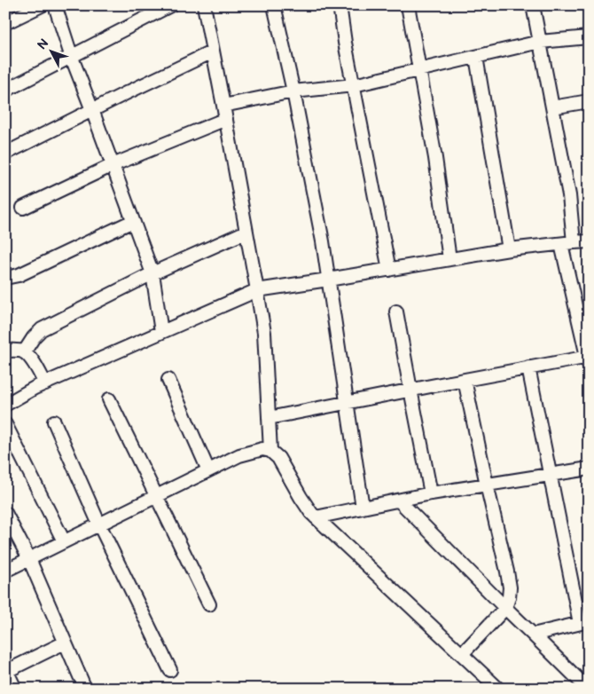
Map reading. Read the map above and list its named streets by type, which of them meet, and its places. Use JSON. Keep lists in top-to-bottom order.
{
  "north": "top left"
}
